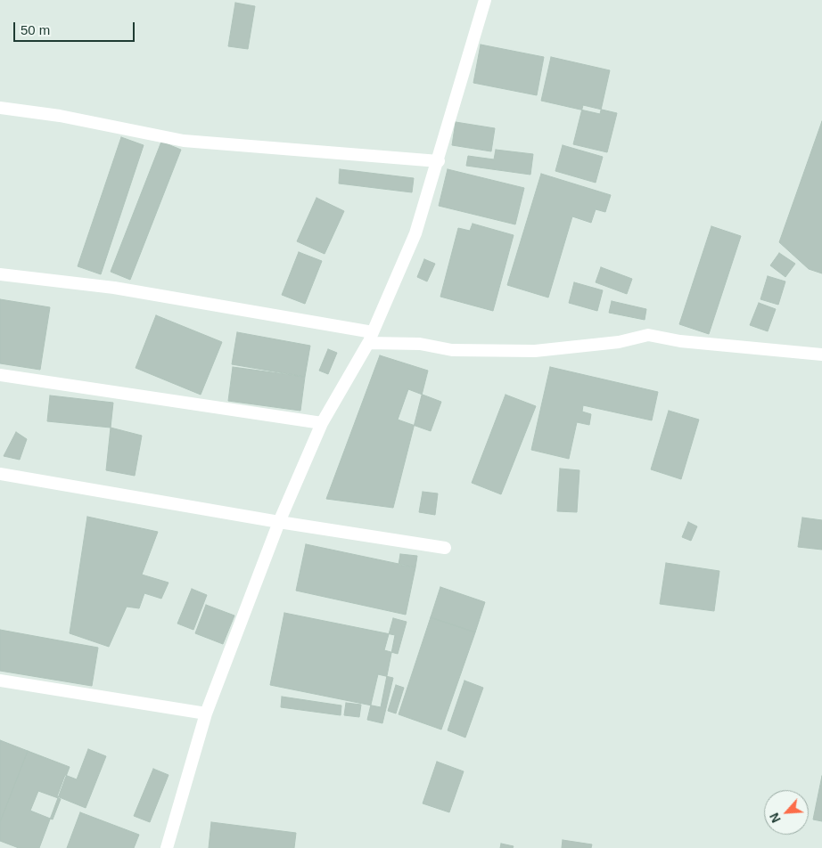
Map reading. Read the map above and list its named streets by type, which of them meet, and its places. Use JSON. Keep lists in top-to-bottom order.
{
  "scale_bar": "50 m",
  "north": "bottom left"
}
